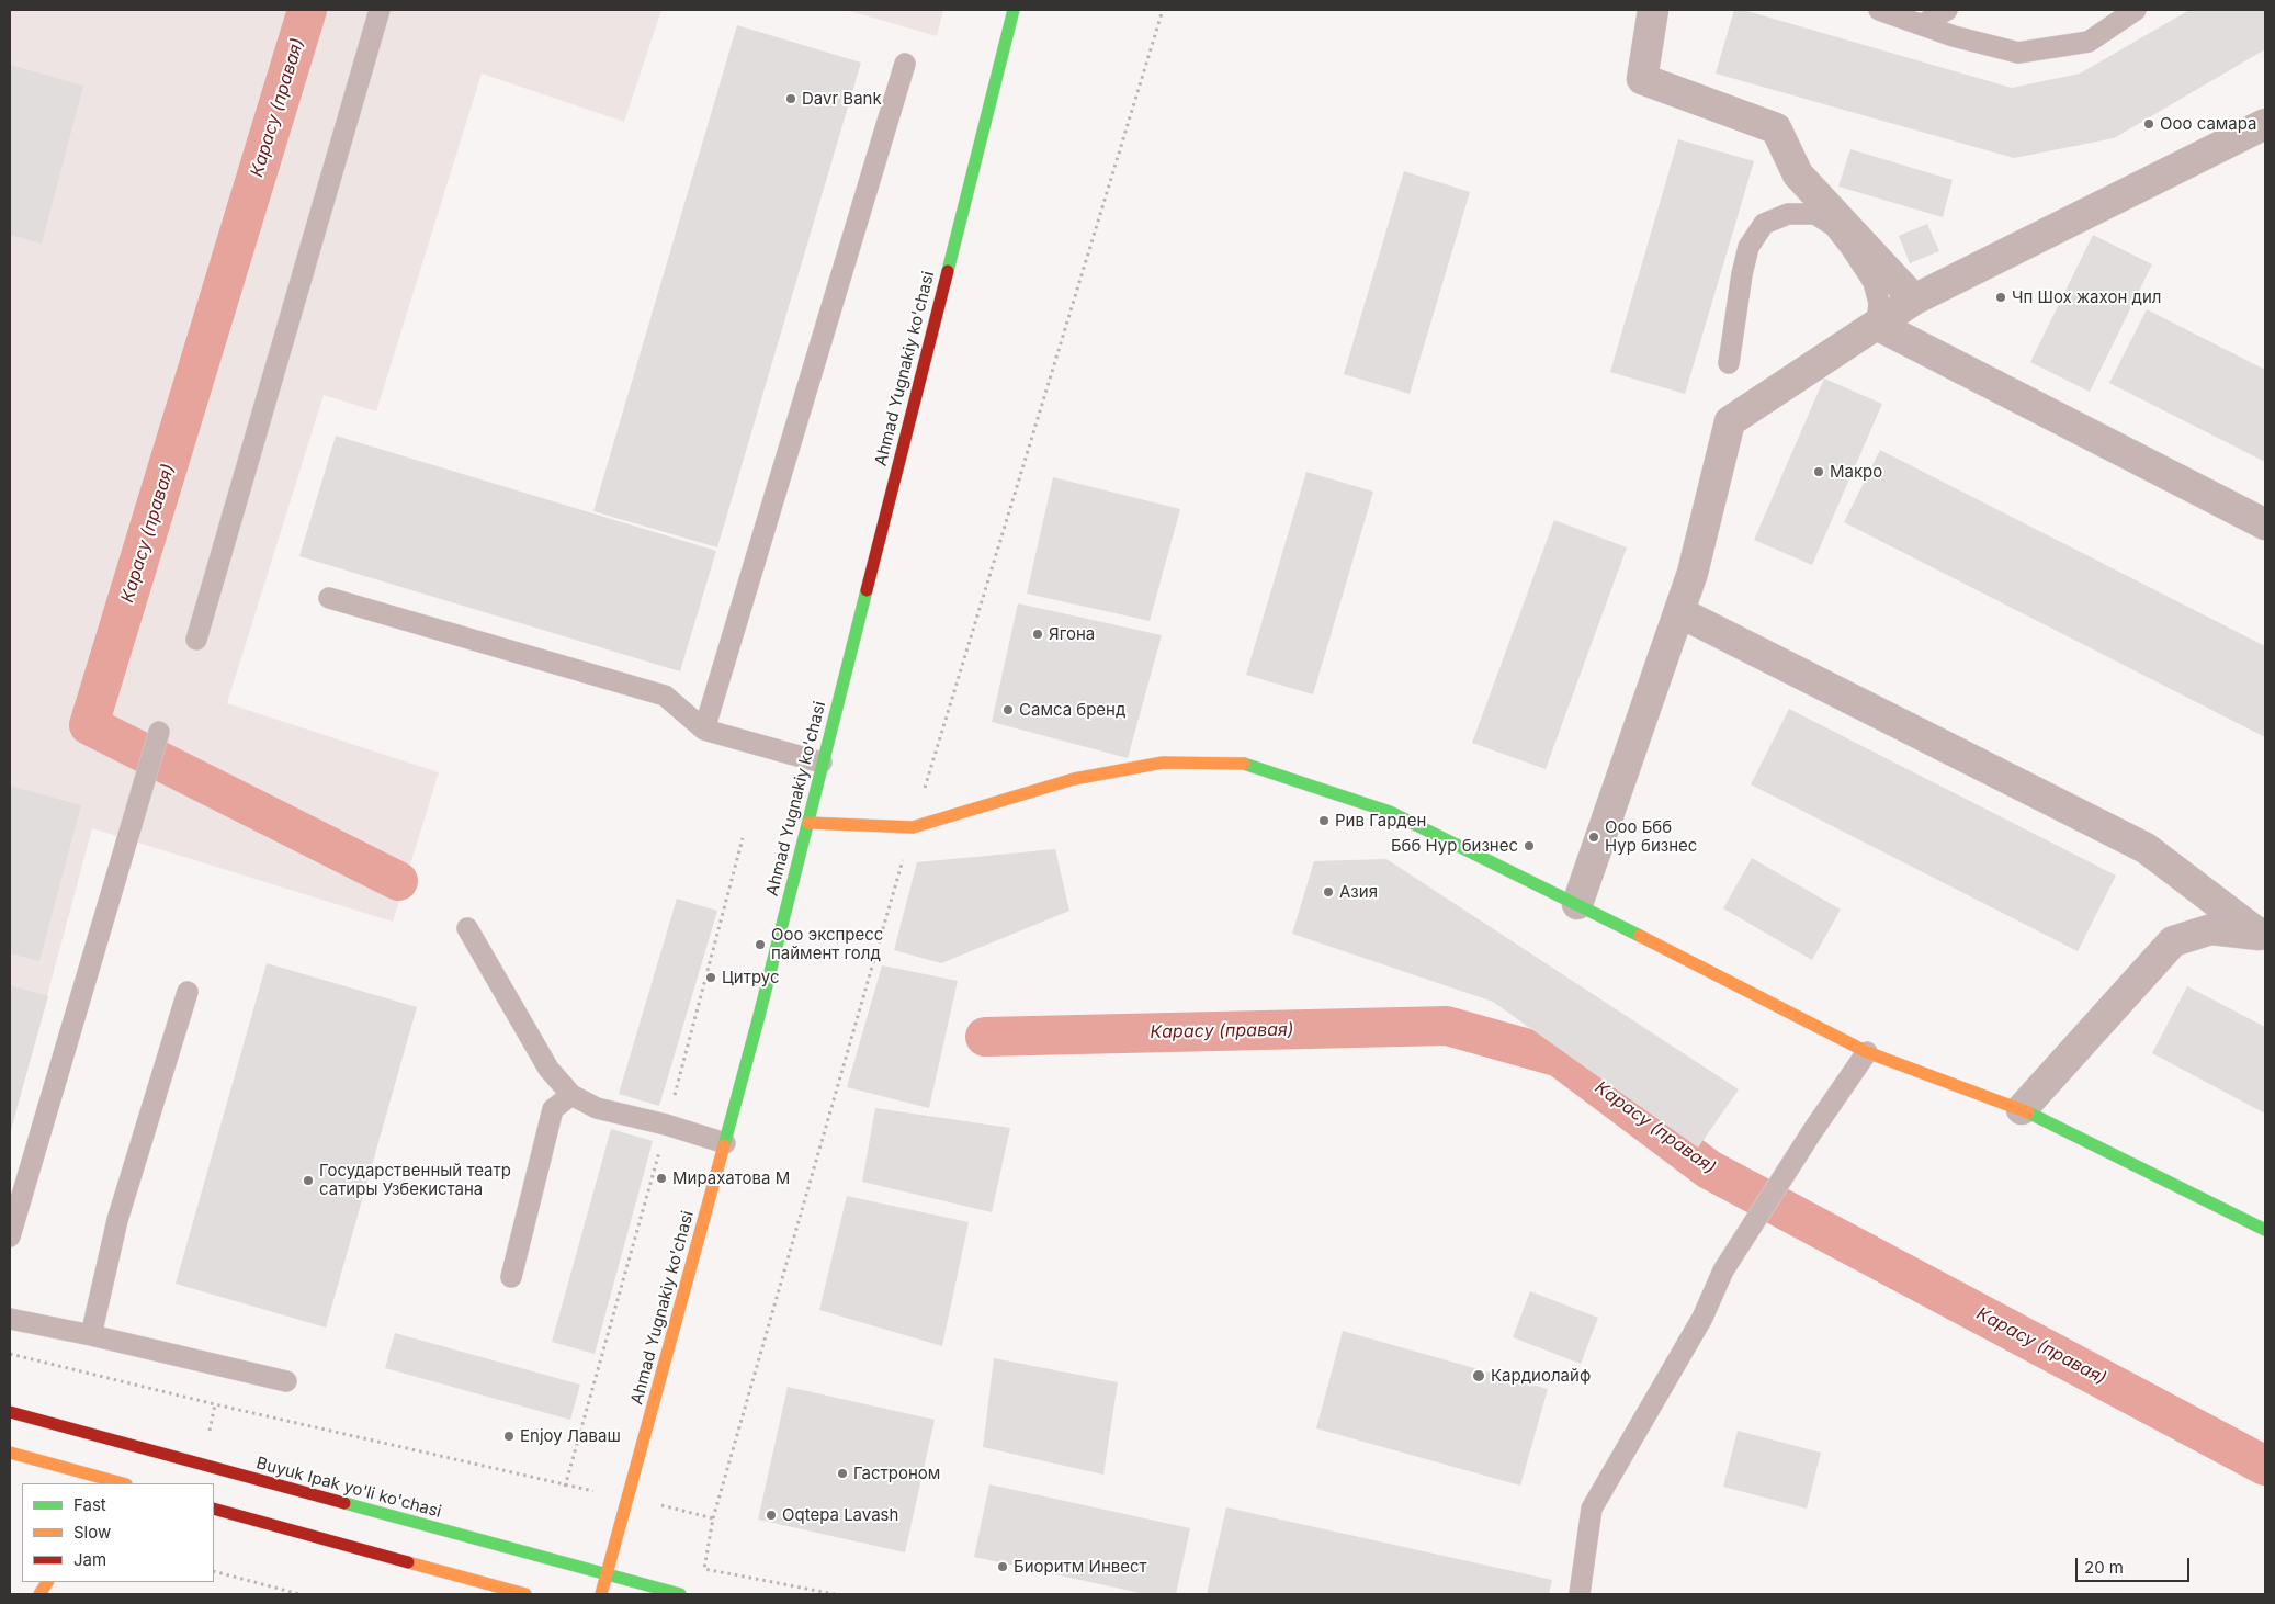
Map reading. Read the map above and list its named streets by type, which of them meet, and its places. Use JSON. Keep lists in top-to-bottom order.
{
  "streets": {
    "street": ["Ahmad Yugnakiy ko'chasi", "Buyuk Ipak yo'li ko'chasi"]
  },
  "crossings": [
    ["Ahmad Yugnakiy ko'chasi", "Buyuk Ipak yo'li ko'chasi"]
  ],
  "water": ["Карасу (правая)"],
  "places": [
    "Davr Bank",
    "Ооо самара",
    "Чп Шох жахон дил",
    "Макро",
    "Ягона",
    "Самса бренд",
    "Рив Гарден",
    "Ооо Ббб Нур бизнес",
    "Ббб Нур бизнес",
    "Азия",
    "Ооо экспресс паймент голд",
    "Цитрус",
    "Мирахатова М",
    "Государственный театр сатиры Узбекистана",
    "Кардиолайф",
    "Enjoy Лаваш",
    "Гастроном",
    "Oqtepa Lavash",
    "Биоритм Инвест"
  ],
  "legend": ["Fast", "Slow", "Jam"],
  "scale_bar": "20 m"
}
